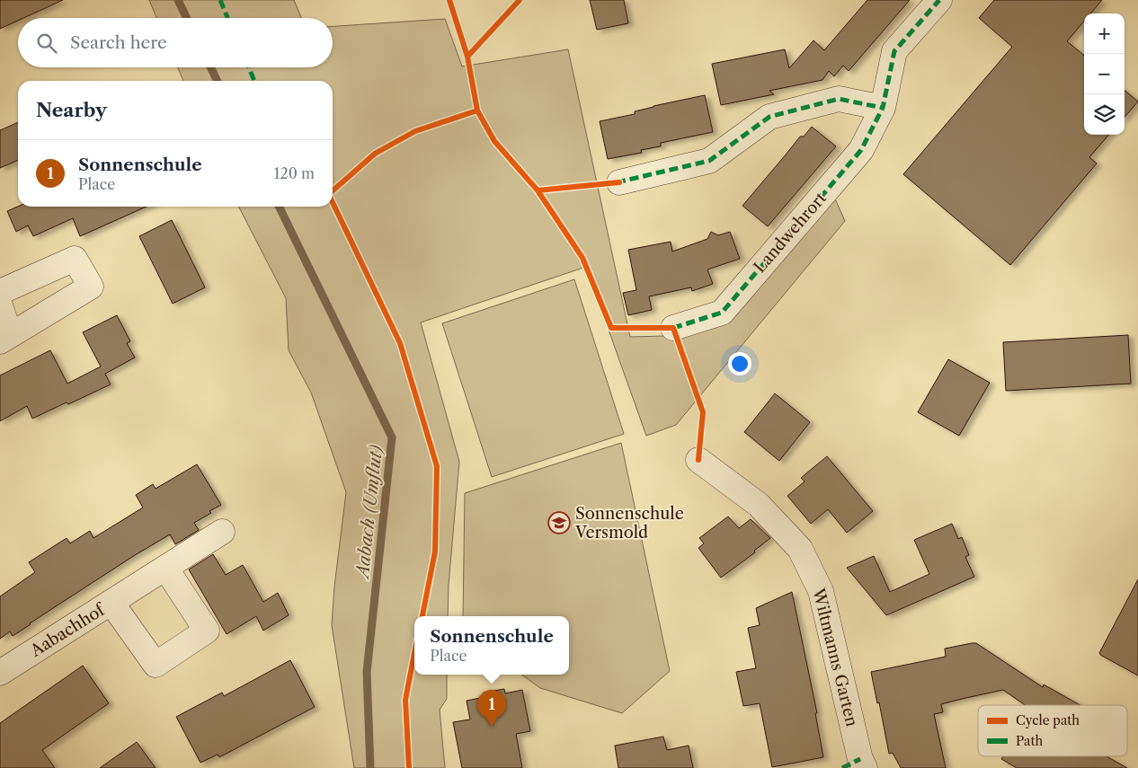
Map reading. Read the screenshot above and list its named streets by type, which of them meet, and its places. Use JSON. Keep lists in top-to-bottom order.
{
  "streets": {
    "street": ["Landwehrort", "Aabachhof", "Wiltmanns Garten"]
  },
  "water": ["Aabach (Umflut)"],
  "places": {
    "school or university": ["Sonnenschule Versmold"]
  },
  "legend": ["Cycle path", "Path"],
  "page": {
    "map_buttons": ["+", "−"],
    "search": "Search here",
    "heading": "Nearby",
    "list": [
      {
        "mark": "1",
        "name": "Sonnenschule",
        "note": "Place",
        "value": "120 m"
      }
    ],
    "popup": ["Sonnenschule", "Place"],
    "pins": "1"
  }
}
